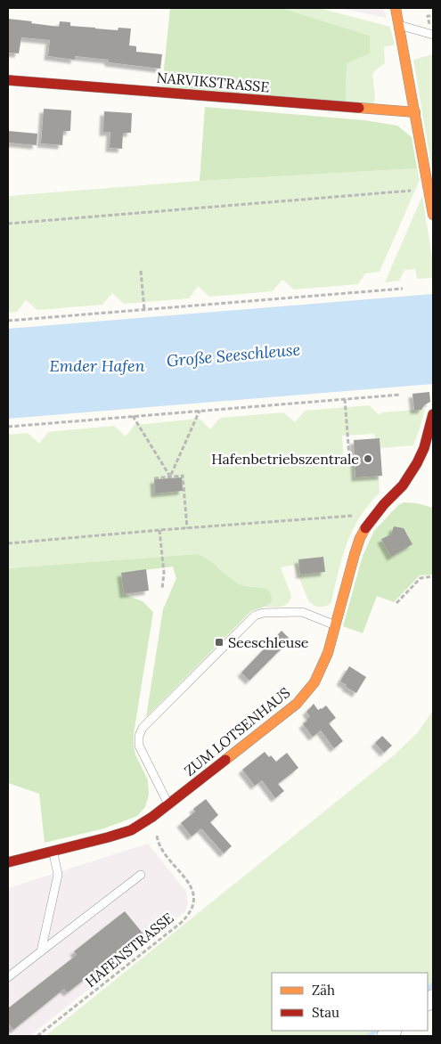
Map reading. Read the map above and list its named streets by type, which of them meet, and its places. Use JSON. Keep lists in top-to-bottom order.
{
  "streets": {
    "street": ["NARVIKSTRASSE", "ZUM LOTSENHAUS"],
    "path": ["HAFENSTRASSE"]
  },
  "crossings": [
    ["ZUM LOTSENHAUS", "HAFENSTRASSE"]
  ],
  "water": ["Große Seeschleuse", "Emder Hafen"],
  "places": {
    "other": ["Hafenbetriebszentrale"],
    "transit": ["Seeschleuse"]
  },
  "legend": ["Zäh", "Stau"]
}
